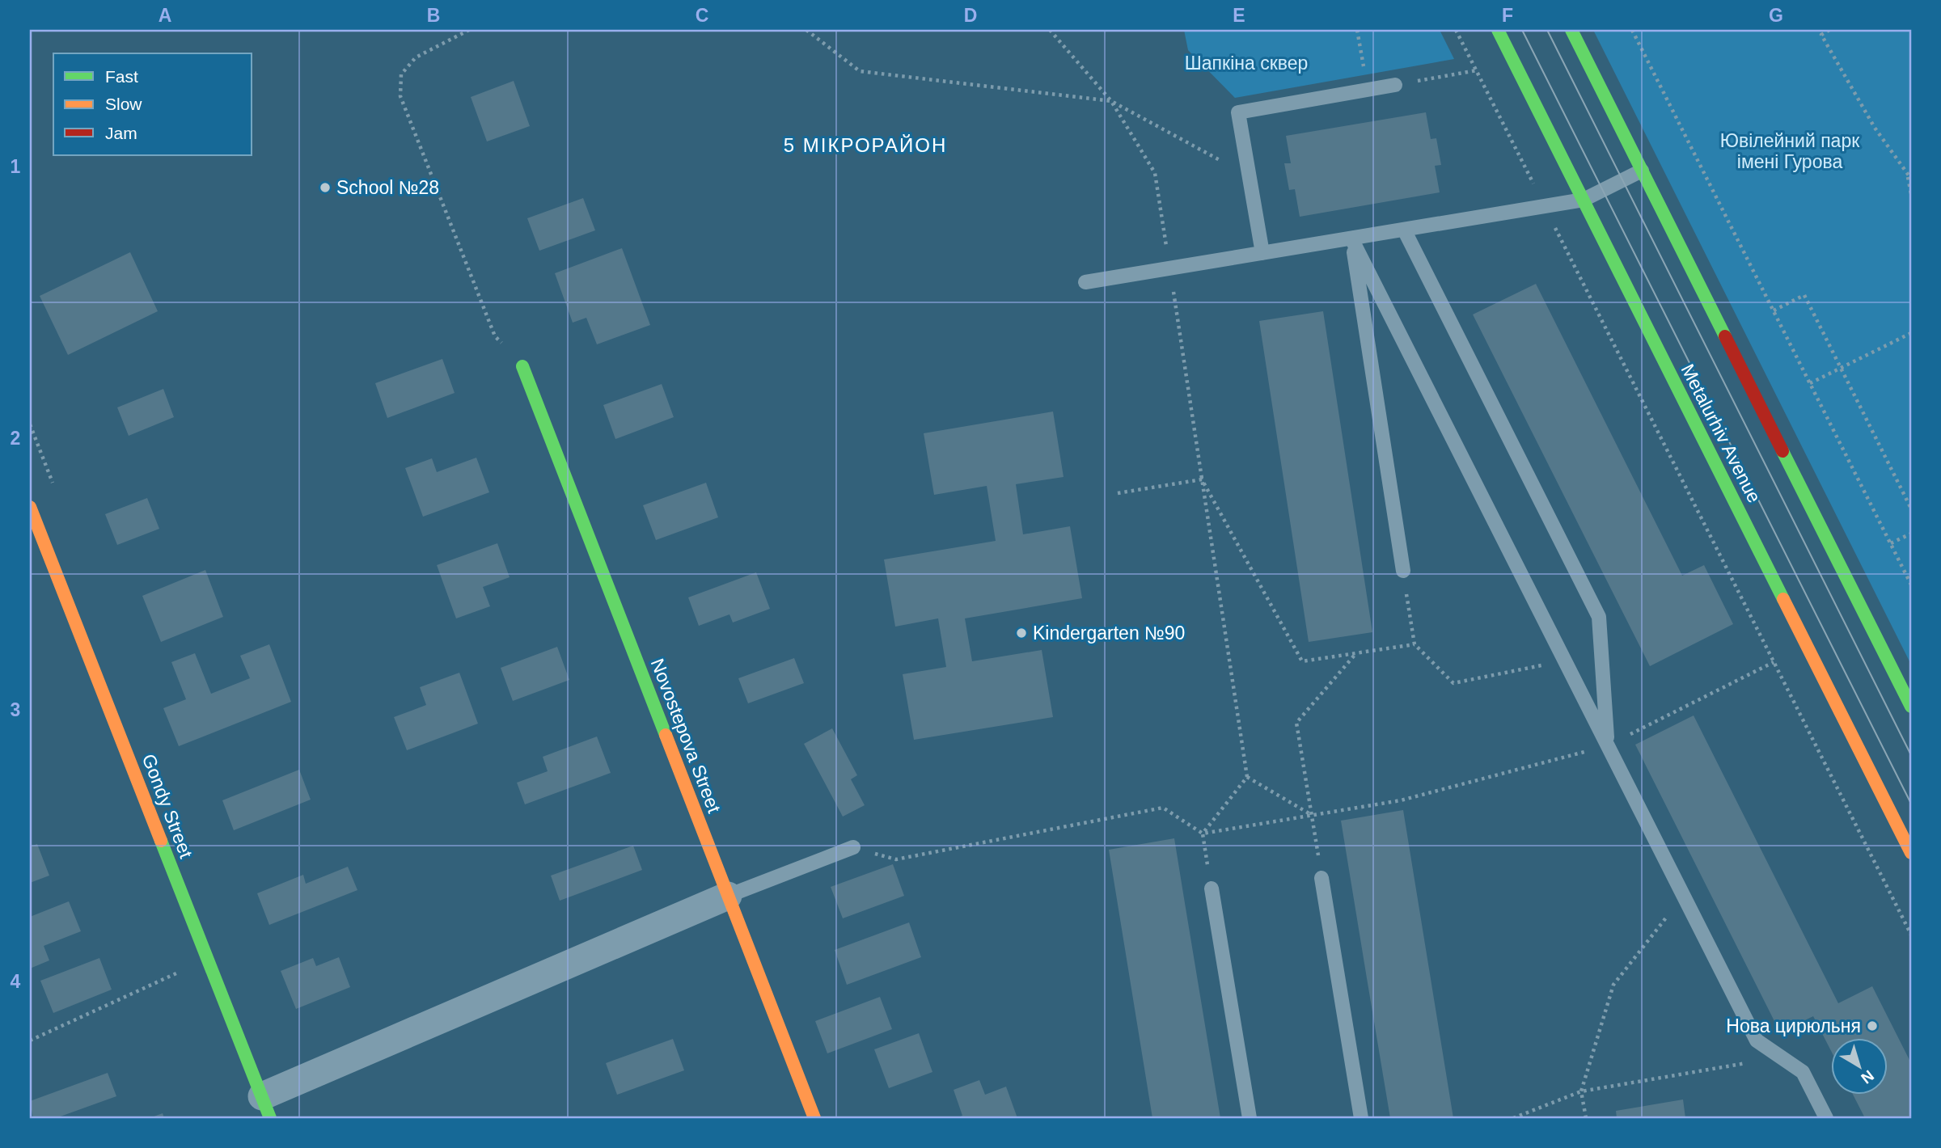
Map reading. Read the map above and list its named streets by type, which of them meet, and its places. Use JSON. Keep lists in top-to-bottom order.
{
  "streets": {
    "main road": ["Metalurhiv Avenue", "Novostepova Street", "Gondy Street"]
  },
  "districts": ["5 МІКРОРАЙОН"],
  "parks": ["Шапкіна сквер", "Ювілейний парк імені Гурова"],
  "places": ["School №28", "Kindergarten №90", "Нова цирюльня"],
  "legend": ["Fast", "Slow", "Jam"],
  "north": "bottom right",
  "grid": {
    "columns": [
      "A",
      "B",
      "C",
      "D",
      "E",
      "F",
      "G"
    ],
    "rows": [
      "1",
      "2",
      "3",
      "4"
    ]
  }
}
